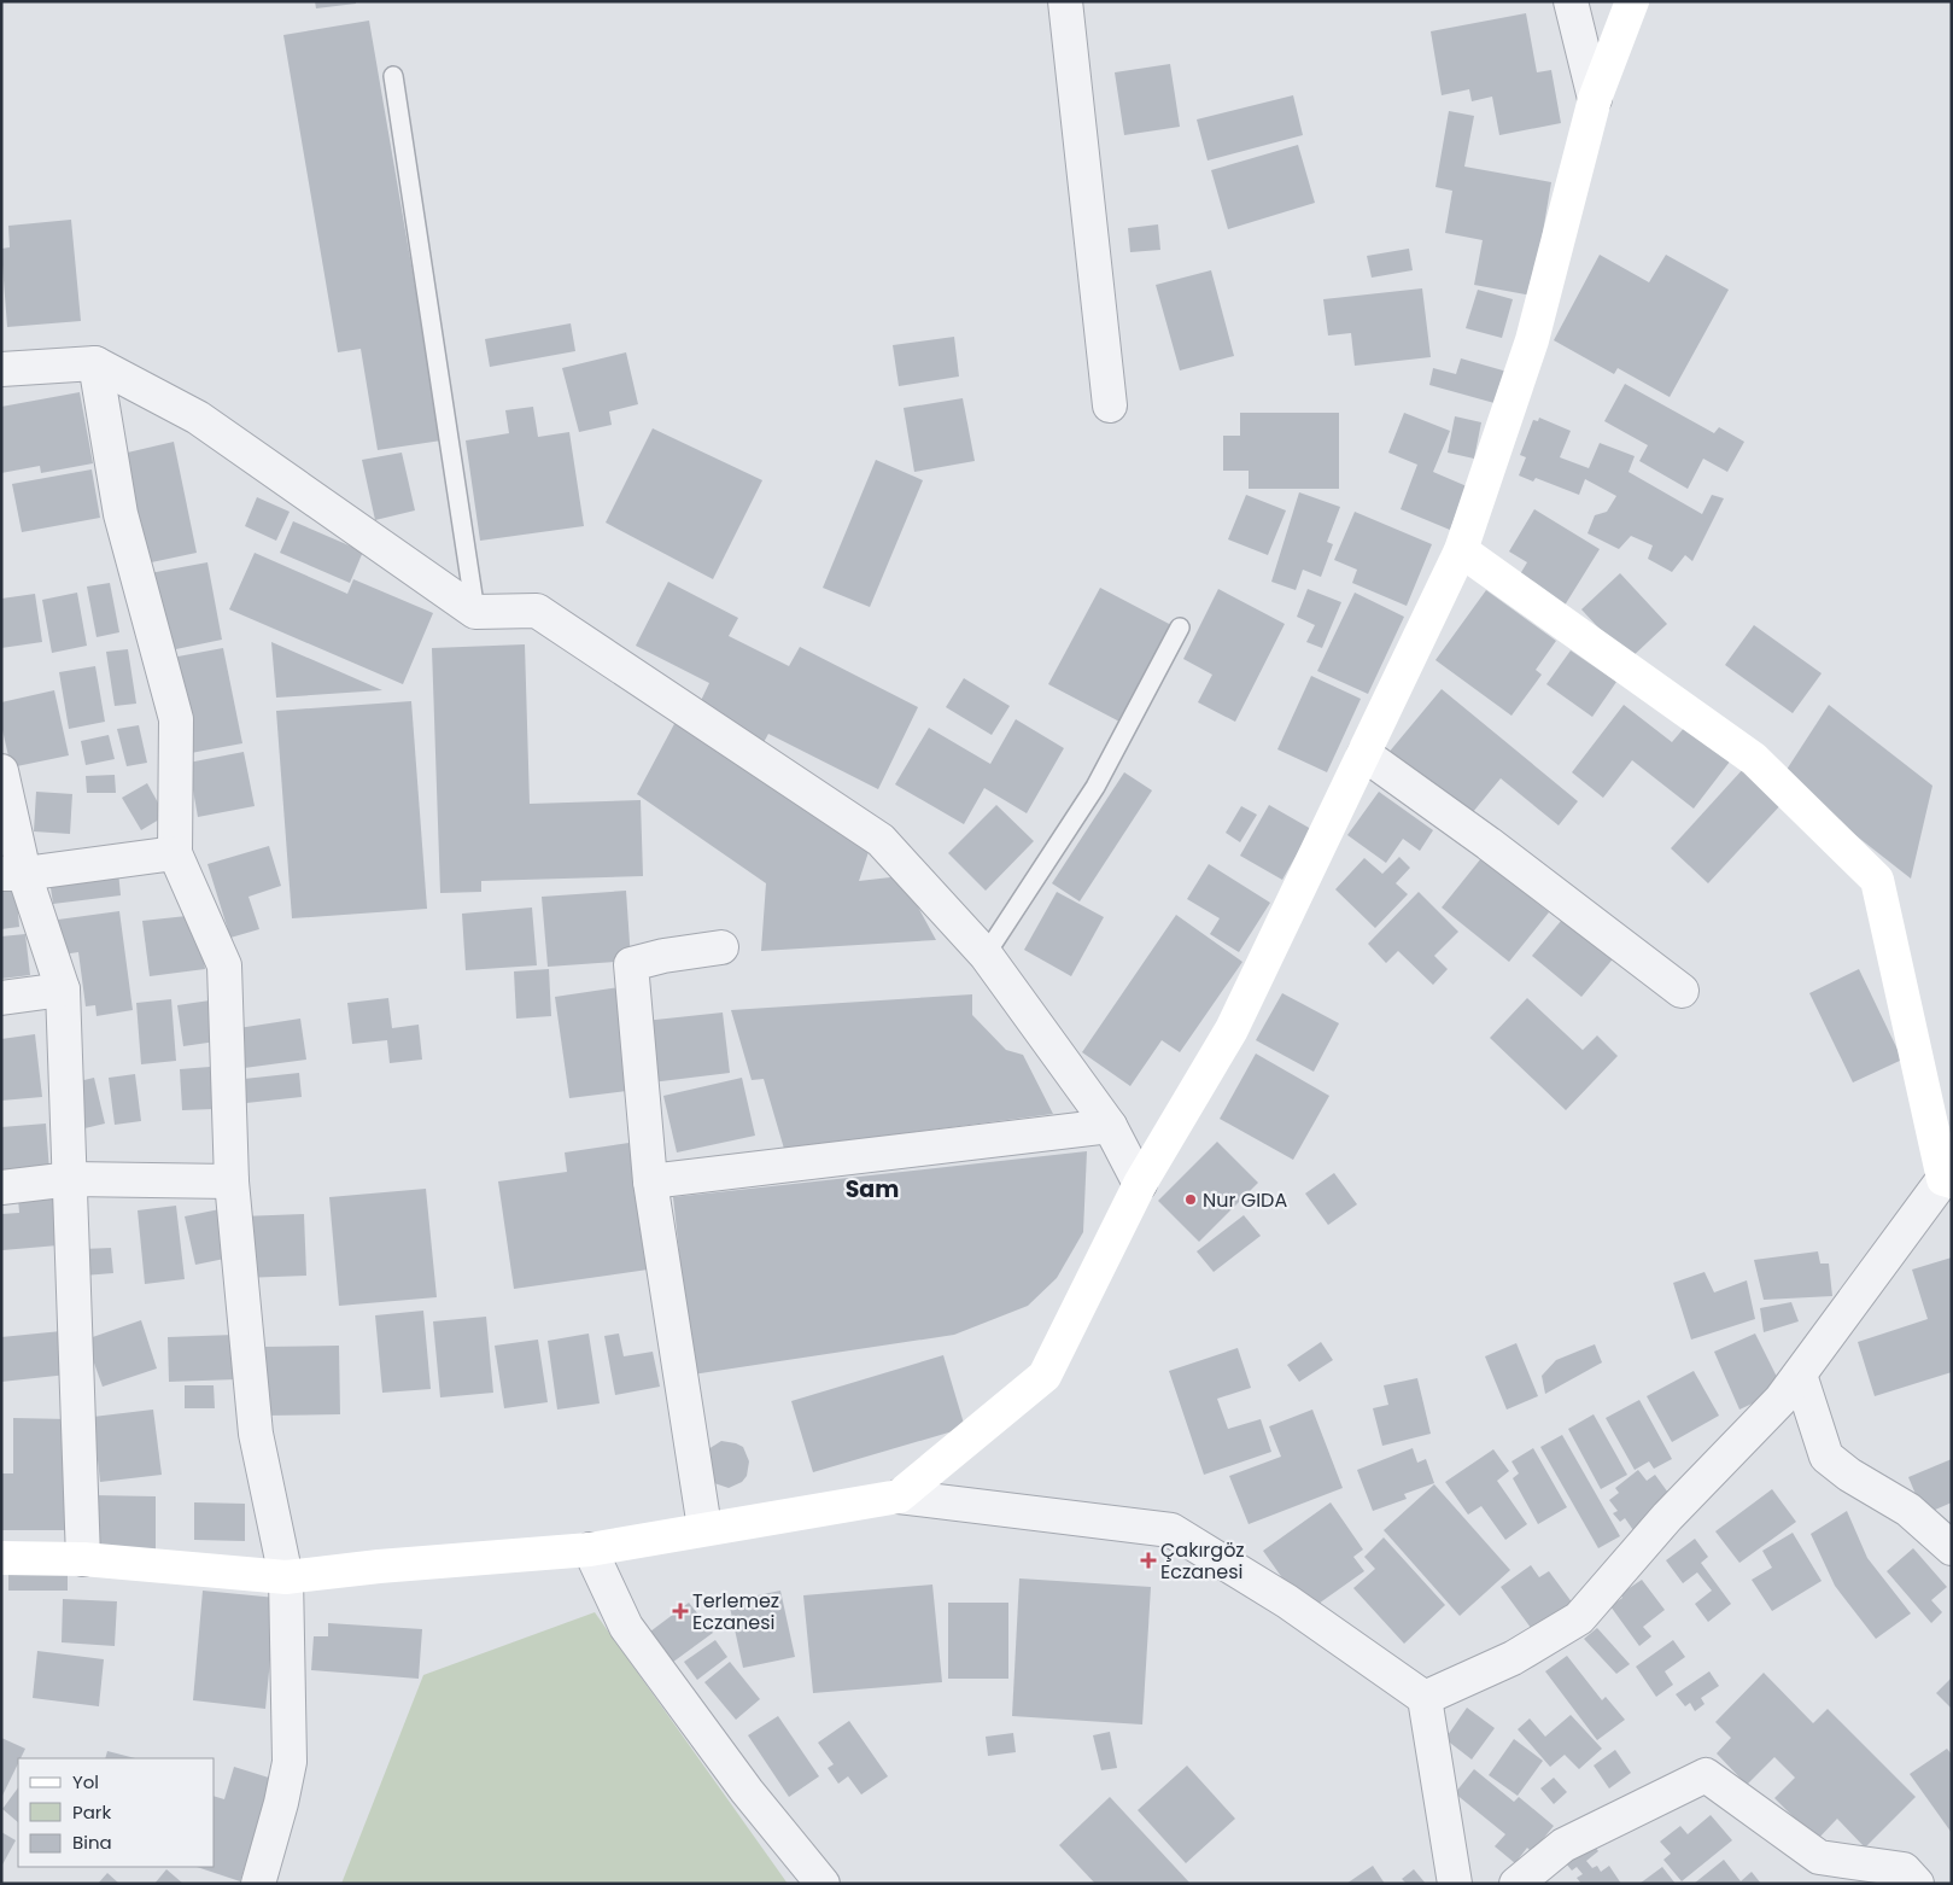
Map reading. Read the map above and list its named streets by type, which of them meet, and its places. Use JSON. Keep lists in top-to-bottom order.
{
  "districts": ["Sam"],
  "places": {
    "other": ["Nur GIDA"],
    "health": ["Çakırgöz Eczanesi", "Terlemez Eczanesi"]
  },
  "legend": ["Yol", "Park", "Bina"]
}
